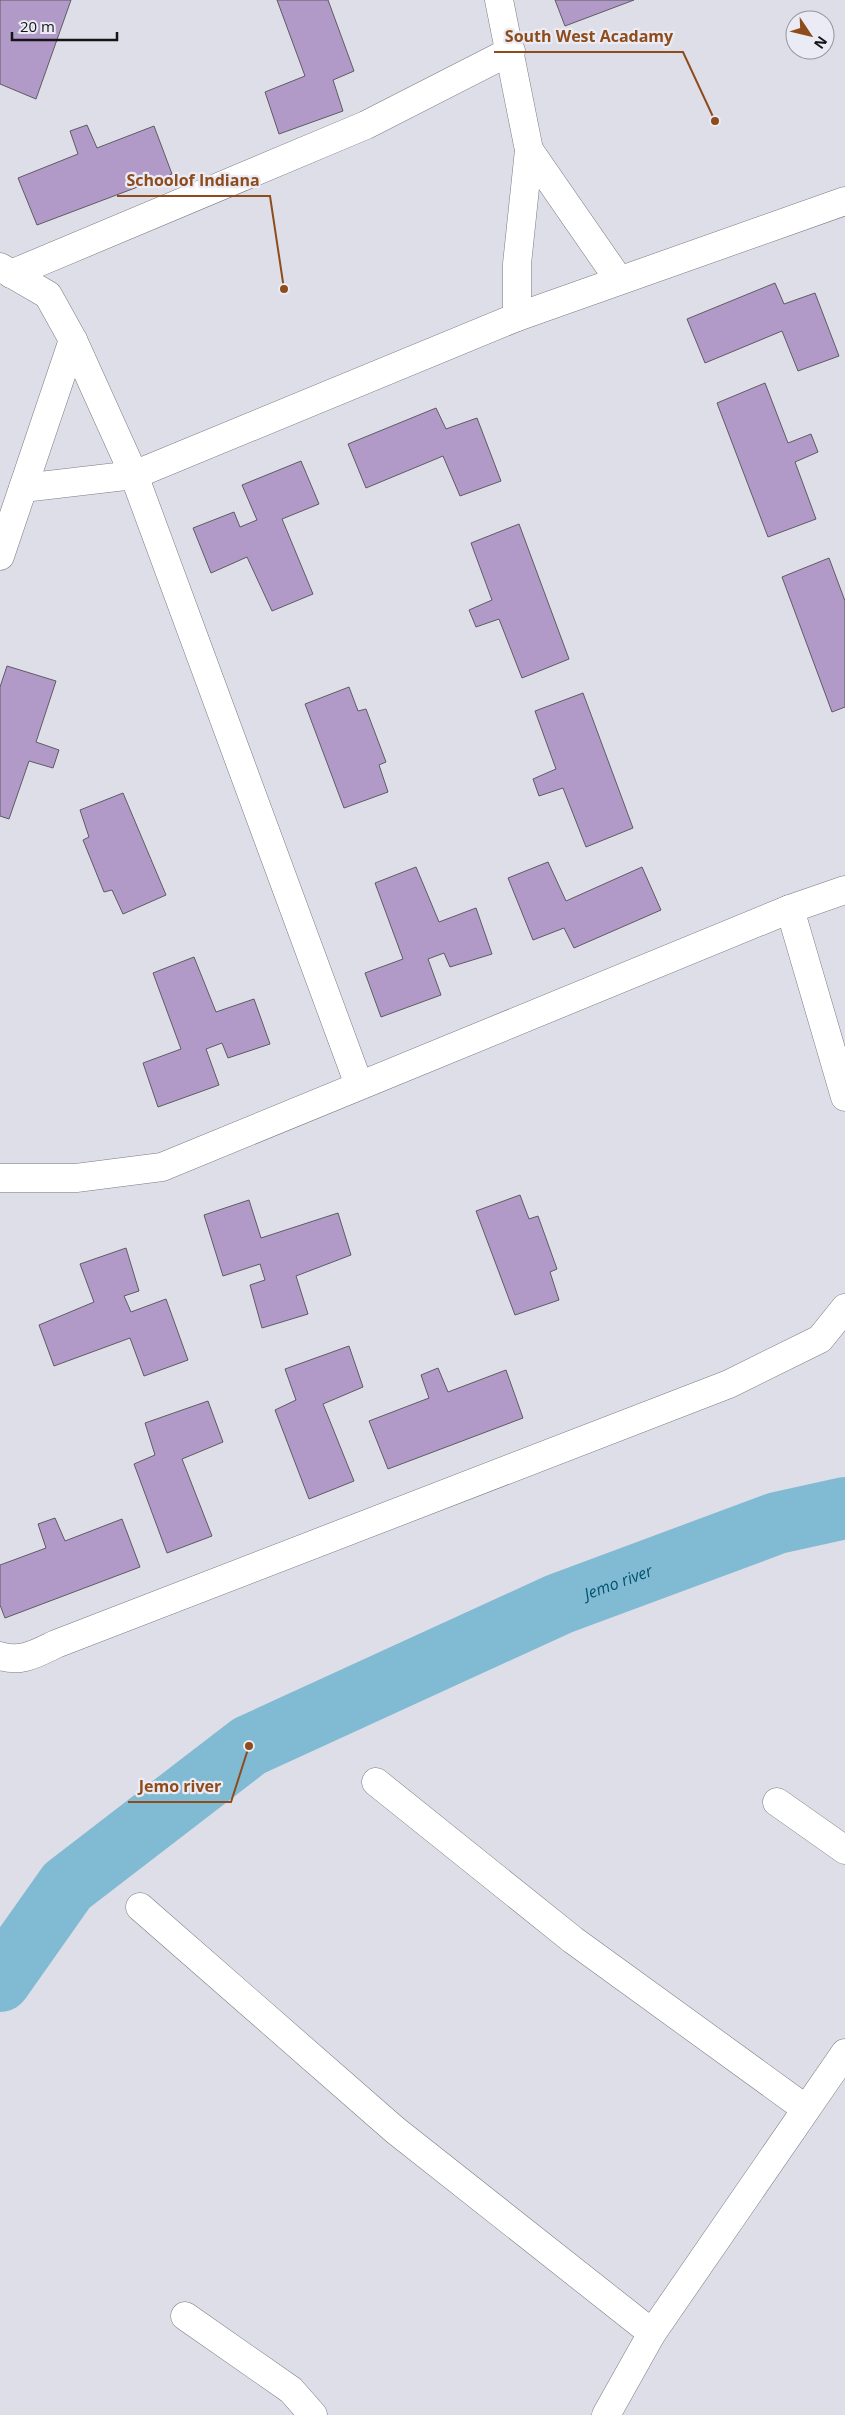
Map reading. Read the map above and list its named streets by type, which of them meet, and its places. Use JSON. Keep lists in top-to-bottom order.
{
  "water": ["Jemo river"],
  "places": ["South West Acadamy", "Schoolof Indiana", "Jemo river"],
  "scale_bar": "20 m",
  "north": "bottom right"
}
